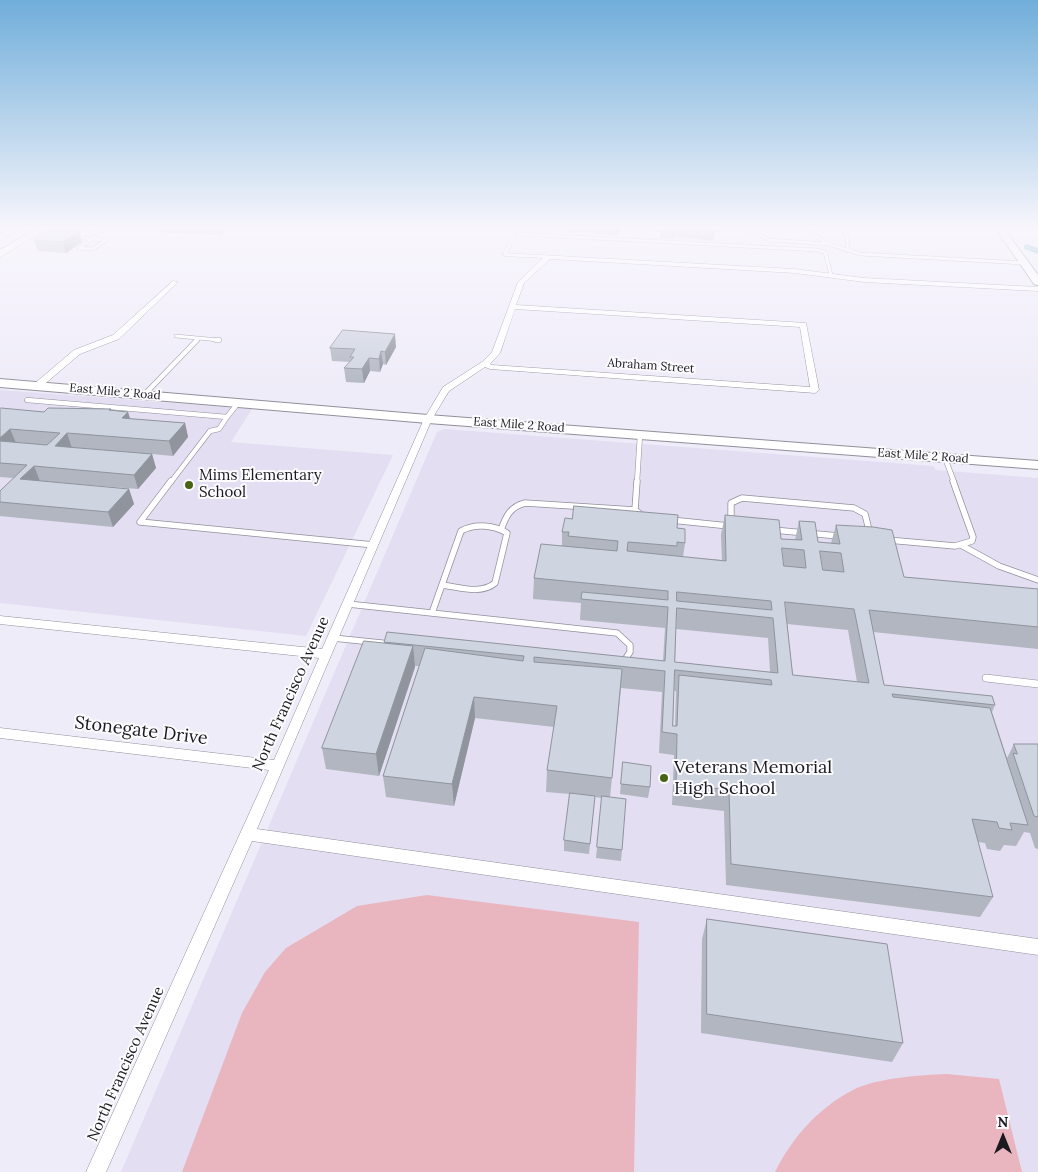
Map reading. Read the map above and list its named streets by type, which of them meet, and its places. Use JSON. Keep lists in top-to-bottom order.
{
  "streets": {
    "main road": ["East Mile 2 Road"],
    "street": ["Abraham Street", "North Francisco Avenue", "Stonegate Drive"]
  },
  "crossings": [
    ["Abraham Street", "North Francisco Avenue"],
    ["East Mile 2 Road", "North Francisco Avenue"],
    ["North Francisco Avenue", "Stonegate Drive"]
  ],
  "places": ["Mims Elementary School", "Veterans Memorial High School"],
  "north": "top"
}
